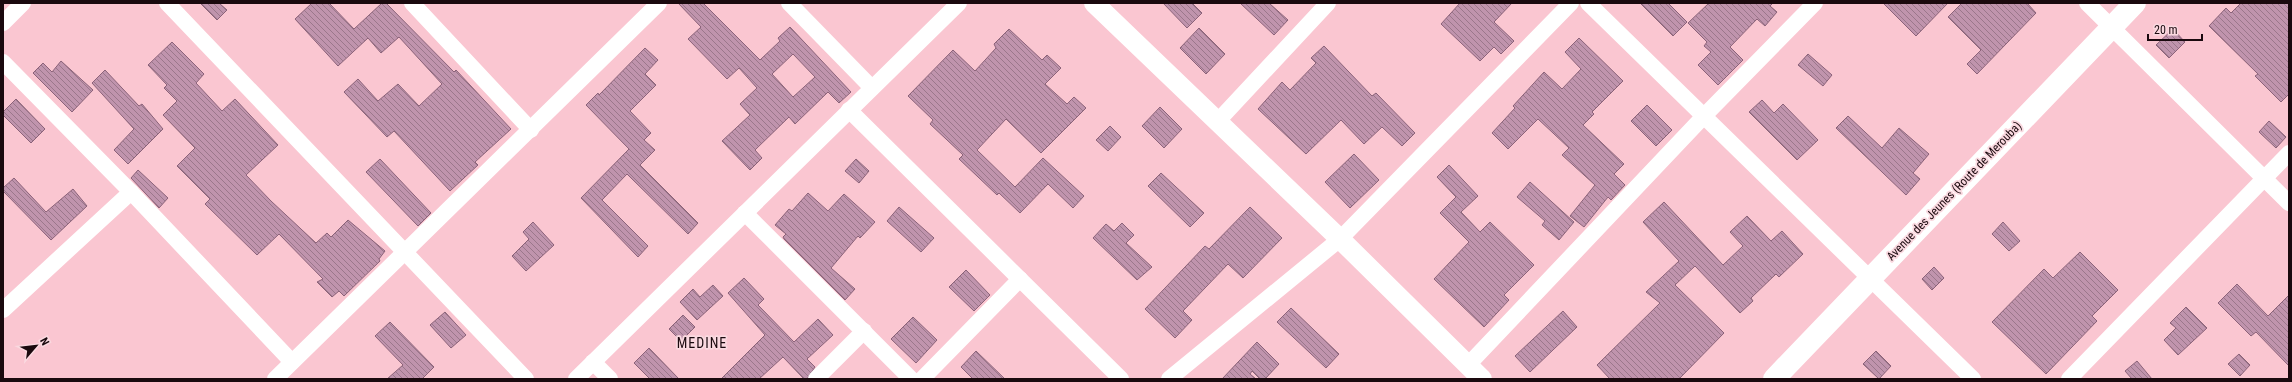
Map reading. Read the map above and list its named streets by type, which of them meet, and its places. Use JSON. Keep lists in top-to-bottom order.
{
  "streets": {
    "main road": ["Avenue des Jeunes (Route de Merouba)"]
  },
  "districts": ["MEDINE"],
  "scale_bar": "20 m",
  "north": "top right"
}
